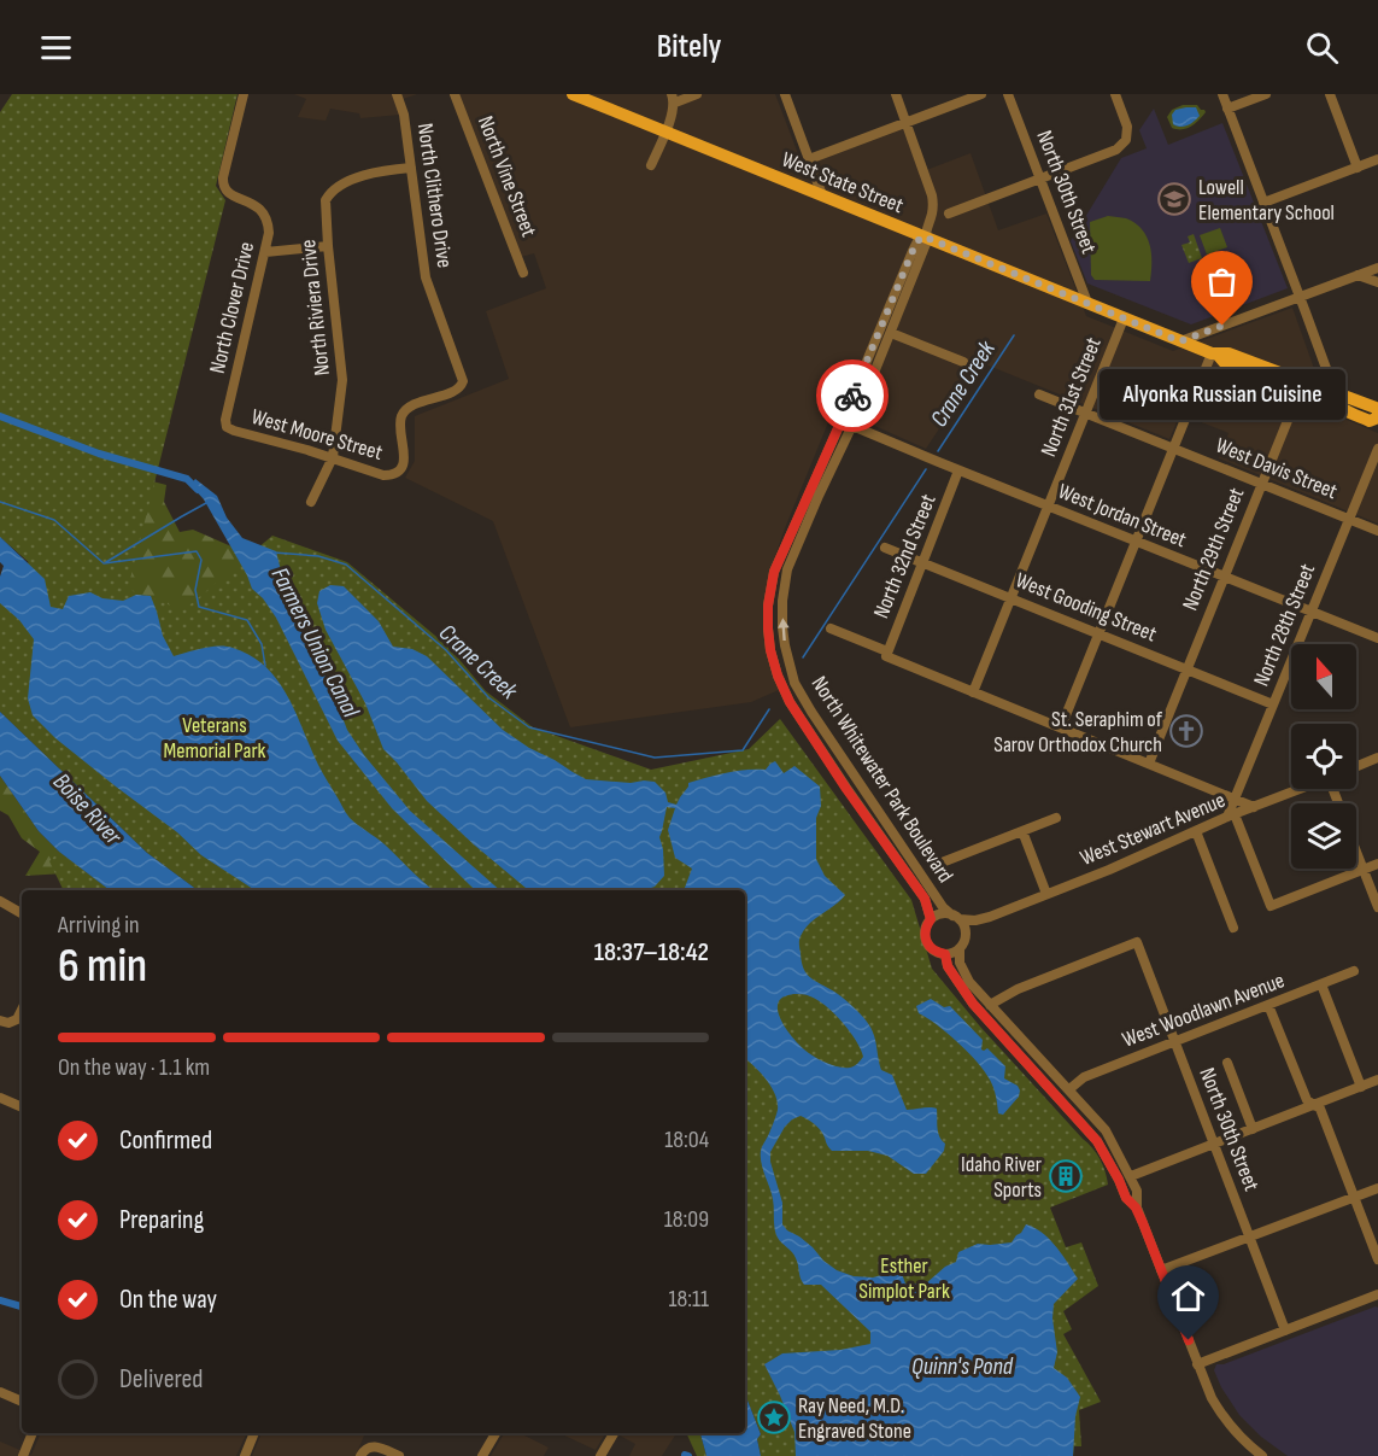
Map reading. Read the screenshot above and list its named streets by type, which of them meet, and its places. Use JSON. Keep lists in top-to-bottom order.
{
  "streets": {
    "main road": ["West State Street"],
    "street": [
      "North Vine Street",
      "North 30th Street",
      "North Clithero Drive",
      "North Clover Drive",
      "North Riviera Drive",
      "North 31st Street",
      "West Moore Street",
      "West Davis Street",
      "West Jordan Street",
      "North 29th Street",
      "North 32nd Street",
      "West Gooding Street",
      "North 28th Street",
      "North Whitewater Park Boulevard",
      "West Stewart Avenue",
      "West Woodlawn Avenue"
    ]
  },
  "crossings": [
    ["West State Street", "North 30th Street"],
    ["West State Street", "North 31st Street"],
    ["West State Street", "North 29th Street"],
    ["West State Street", "North Whitewater Park Boulevard"],
    ["North 30th Street", "West Woodlawn Avenue"],
    ["North Clithero Drive", "North Riviera Drive"],
    ["North Clithero Drive", "West Moore Street"],
    ["North Clover Drive", "West Moore Street"],
    ["North Riviera Drive", "West Moore Street"],
    ["North 31st Street", "West Davis Street"],
    ["North 31st Street", "West Jordan Street"],
    ["North 31st Street", "West Gooding Street"],
    ["West Davis Street", "North 29th Street"],
    ["West Davis Street", "North 28th Street"],
    ["West Jordan Street", "North 29th Street"],
    ["West Jordan Street", "North 32nd Street"],
    ["West Jordan Street", "North 28th Street"],
    ["West Jordan Street", "North Whitewater Park Boulevard"],
    ["North 29th Street", "West Gooding Street"],
    ["North 32nd Street", "West Gooding Street"],
    ["West Gooding Street", "North 28th Street"],
    ["North 28th Street", "West Stewart Avenue"],
    ["North Whitewater Park Boulevard", "West Stewart Avenue"]
  ],
  "water": [
    "Crane Creek",
    "Farmers Union Canal",
    "Boise River",
    "Quinn's Pond"
  ],
  "parks": ["Veterans Memorial Park", "Esther Simplot Park"],
  "places": {
    "school or university": ["Lowell Elementary School"],
    "other": ["Alyonka Russian Cuisine"],
    "church": ["St. Seraphim of Sarov Orthodox Church"],
    "building": ["Idaho River Sports"],
    "place": ["Ray Need, M.D. Engraved Stone"]
  },
  "north": "top",
  "page": {
    "header": "Bitely",
    "bubble": "Alyonka Russian Cuisine",
    "heading": ["6 min", "Arriving in", "18:37–18:42"],
    "bar": "On the way · 1.1 km",
    "list": [
      ["Confirmed", "18:04"],
      ["Preparing", "18:09"],
      ["On the way", "18:11"],
      "Delivered"
    ]
  }
}
